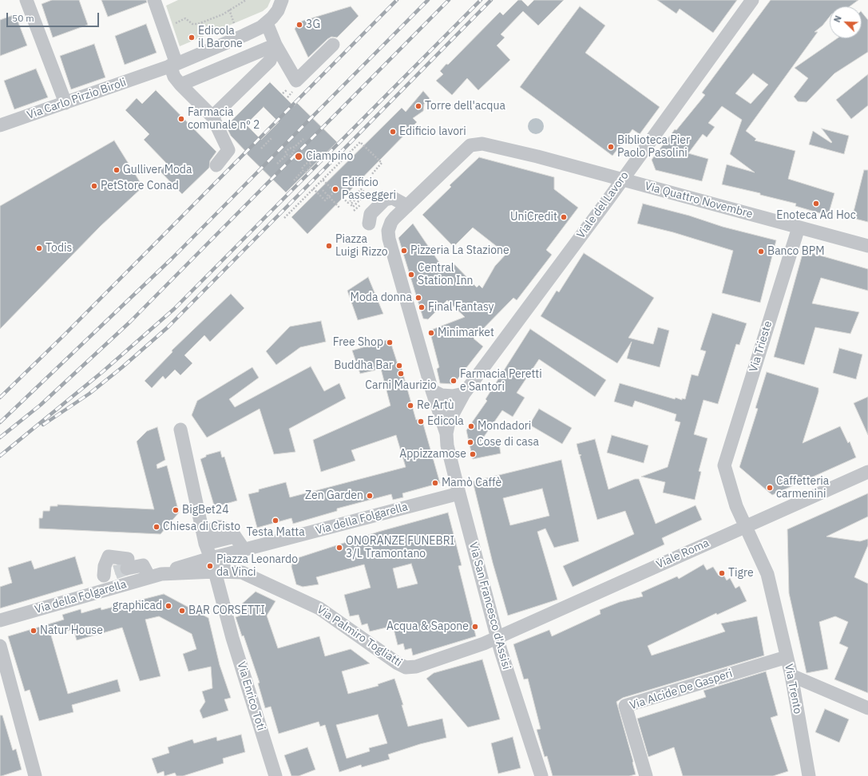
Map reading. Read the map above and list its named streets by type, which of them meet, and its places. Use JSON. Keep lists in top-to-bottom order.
{
  "streets": {
    "street": [
      "Via Carlo Pirzio Biroli",
      "Via Quattro Novembre",
      "Viale del Lavoro",
      "Via Trieste",
      "Via della Folgarella",
      "Viale Roma",
      "Via San Francesco d'Assisi",
      "Via Palmiro Togliatti",
      "Via Trento",
      "Via Alcide De Gasperi",
      "Via Enrico Toti"
    ]
  },
  "crossings": [
    ["Via Quattro Novembre", "Viale del Lavoro"],
    ["Via Quattro Novembre", "Via Trieste"],
    ["Viale del Lavoro", "Via San Francesco d'Assisi"],
    ["Via Trieste", "Via Trento"],
    ["Via della Folgarella", "Via San Francesco d'Assisi"],
    ["Viale Roma", "Via San Francesco d'Assisi"],
    ["Viale Roma", "Via Palmiro Togliatti"],
    ["Viale Roma", "Via Trento"],
    ["Via San Francesco d'Assisi", "Via Palmiro Togliatti"],
    ["Via Trento", "Via Alcide De Gasperi"]
  ],
  "places": [
    "3G",
    "Edicola il Barone",
    "Torre dell'acqua",
    "Farmacia comunale nº 2",
    "Edificio lavori",
    "Biblioteca Pier Paolo Pasolini",
    "Ciampino",
    "Gulliver Moda",
    "PetStore Conad",
    "Edificio Passeggeri",
    "Enoteca Ad Hoc",
    "UniCredit",
    "Piazza Luigi Rizzo",
    "Todis",
    "Pizzeria La Stazione",
    "Banco BPM",
    "Central Station Inn",
    "Moda donna",
    "Final Fantasy",
    "Minimarket",
    "Free Shop",
    "Buddha Bar",
    "Carni Maurizio",
    "Farmacia Peretti e Santori",
    "Re Artù",
    "Edicola",
    "Mondadori",
    "Cose di casa",
    "Appizzamose",
    "Mamò Caffè",
    "Caffetteria carmenini",
    "Zen Garden",
    "BigBet24",
    "Testa Matta",
    "Chiesa di Cristo",
    "ONORANZE FUNEBRI 3/L Tramontano",
    "Piazza Leonardo da Vinci",
    "Tigre",
    "graphicad",
    "BAR CORSETTI",
    "Acqua & Sapone",
    "Natur House"
  ],
  "scale_bar": "50 m",
  "north": "top left"
}
